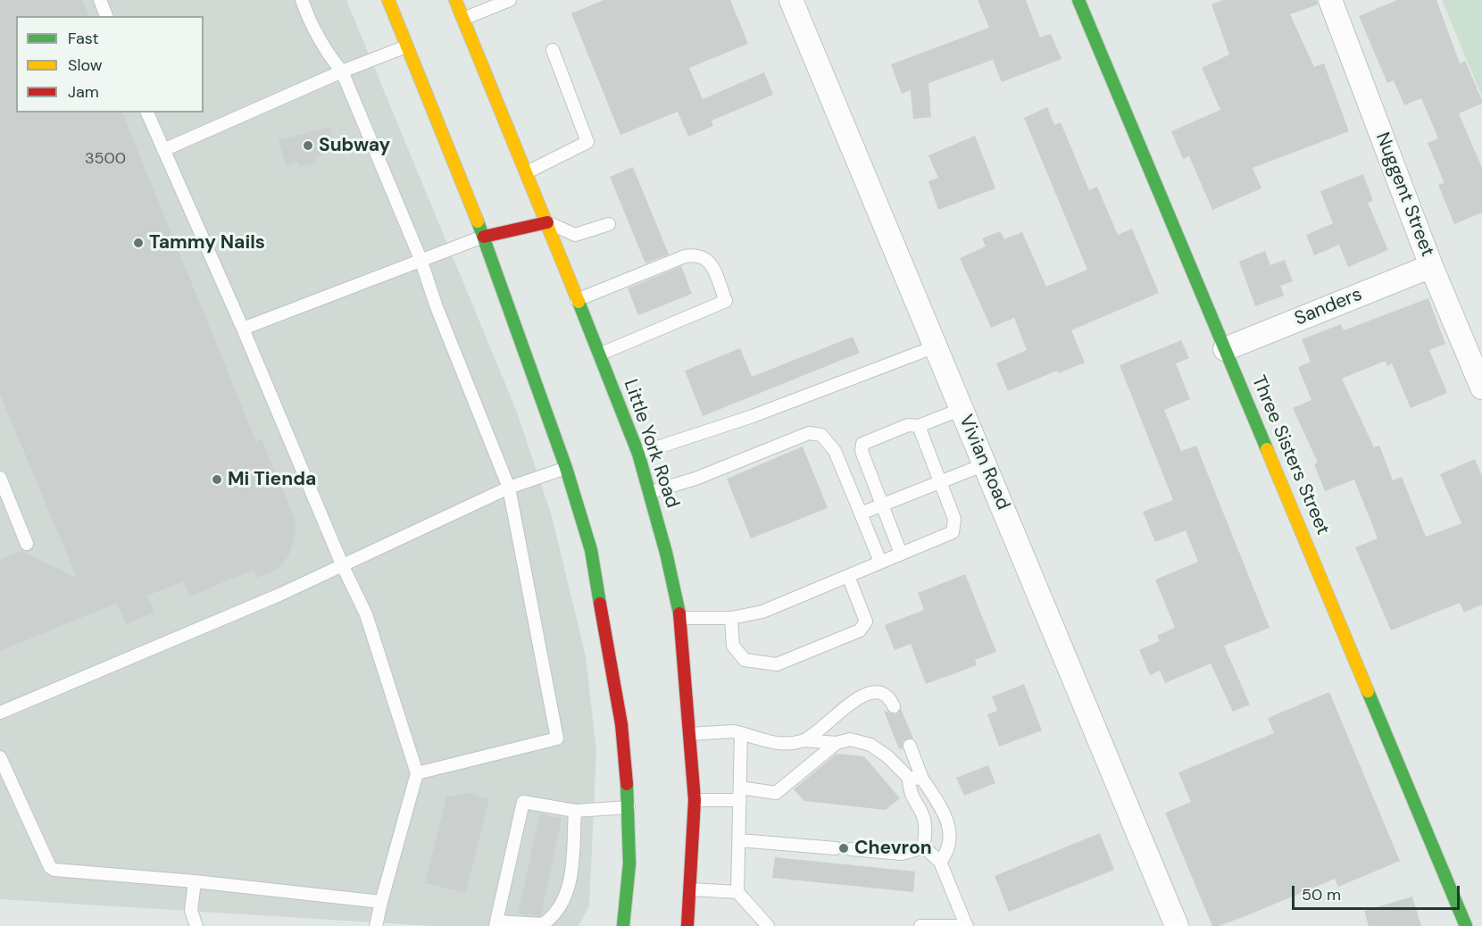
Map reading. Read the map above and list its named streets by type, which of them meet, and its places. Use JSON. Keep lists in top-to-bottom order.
{
  "streets": {
    "main road": ["Little York Road", "Three Sisters Street"],
    "street": ["Nuggent Street", "Sanders", "Vivian Road"]
  },
  "crossings": [
    ["Nuggent Street", "Sanders"],
    ["Sanders", "Three Sisters Street"]
  ],
  "places": [
    "Subway",
    "Tammy Nails",
    "Mi Tienda",
    "Chevron"
  ],
  "house_numbers": ["3500"],
  "legend": ["Fast", "Slow", "Jam"],
  "scale_bar": "50 m"
}
